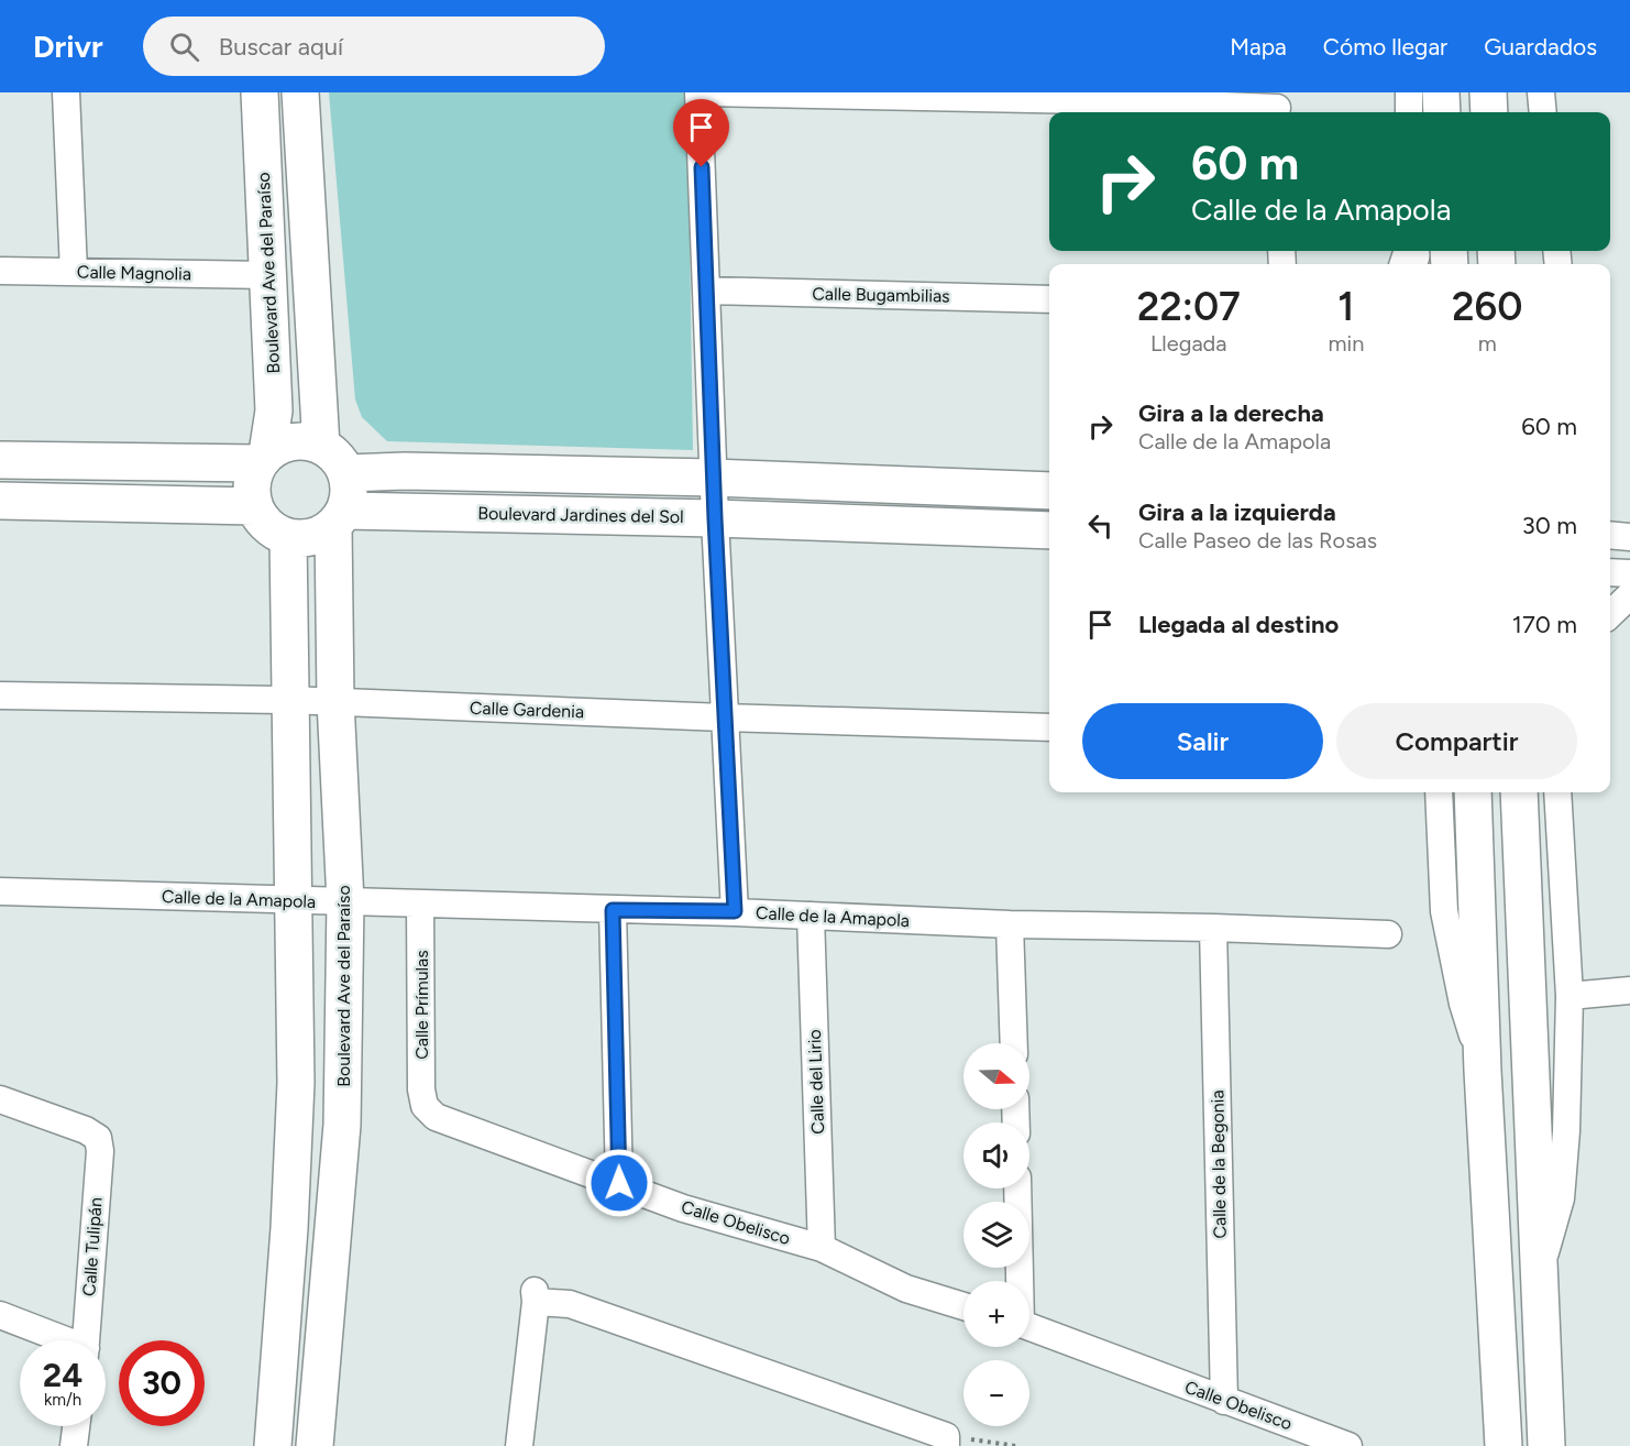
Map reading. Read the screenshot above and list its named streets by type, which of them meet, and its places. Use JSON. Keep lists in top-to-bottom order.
{
  "streets": {
    "street": [
      "Calle Magnolia",
      "Boulevard Ave del Paraíso",
      "Calle Bugambilias",
      "Boulevard Jardines del Sol",
      "Calle Gardenia",
      "Calle de la Amapola",
      "Calle Prímulas",
      "Calle del Lirio",
      "Calle de la Begonia",
      "Calle Obelisco",
      "Calle Tulipán"
    ]
  },
  "crossings": [
    ["Calle Magnolia", "Boulevard Ave del Paraíso"],
    ["Boulevard Ave del Paraíso", "Boulevard Jardines del Sol"],
    ["Boulevard Ave del Paraíso", "Calle Gardenia"],
    ["Boulevard Ave del Paraíso", "Calle de la Amapola"],
    ["Calle de la Amapola", "Calle Prímulas"],
    ["Calle de la Amapola", "Calle del Lirio"],
    ["Calle de la Amapola", "Calle de la Begonia"],
    ["Calle Prímulas", "Calle Obelisco"],
    ["Calle del Lirio", "Calle Obelisco"],
    ["Calle de la Begonia", "Calle Obelisco"]
  ],
  "north": "right",
  "page": {
    "header": "Drivr",
    "search": "Buscar aquí",
    "nav": ["Mapa", "Cómo llegar", "Guardados"],
    "turn": ["60 m", "Calle de la Amapola"],
    "eta": [
      "22:07",
      "Llegada",
      "1",
      "min",
      "260",
      "m"
    ],
    "list": [
      {
        "name": "Gira a la derecha",
        "note": "Calle de la Amapola",
        "value": "60 m"
      },
      {
        "name": "Gira a la izquierda",
        "note": "Calle Paseo de las Rosas",
        "value": "30 m"
      },
      {
        "name": "Llegada al destino",
        "value": "170 m"
      }
    ],
    "buttons": ["Salir", "Compartir"],
    "map_buttons": ["+", "−"],
    "speed": "24 km/h",
    "limit": "30"
  }
}
